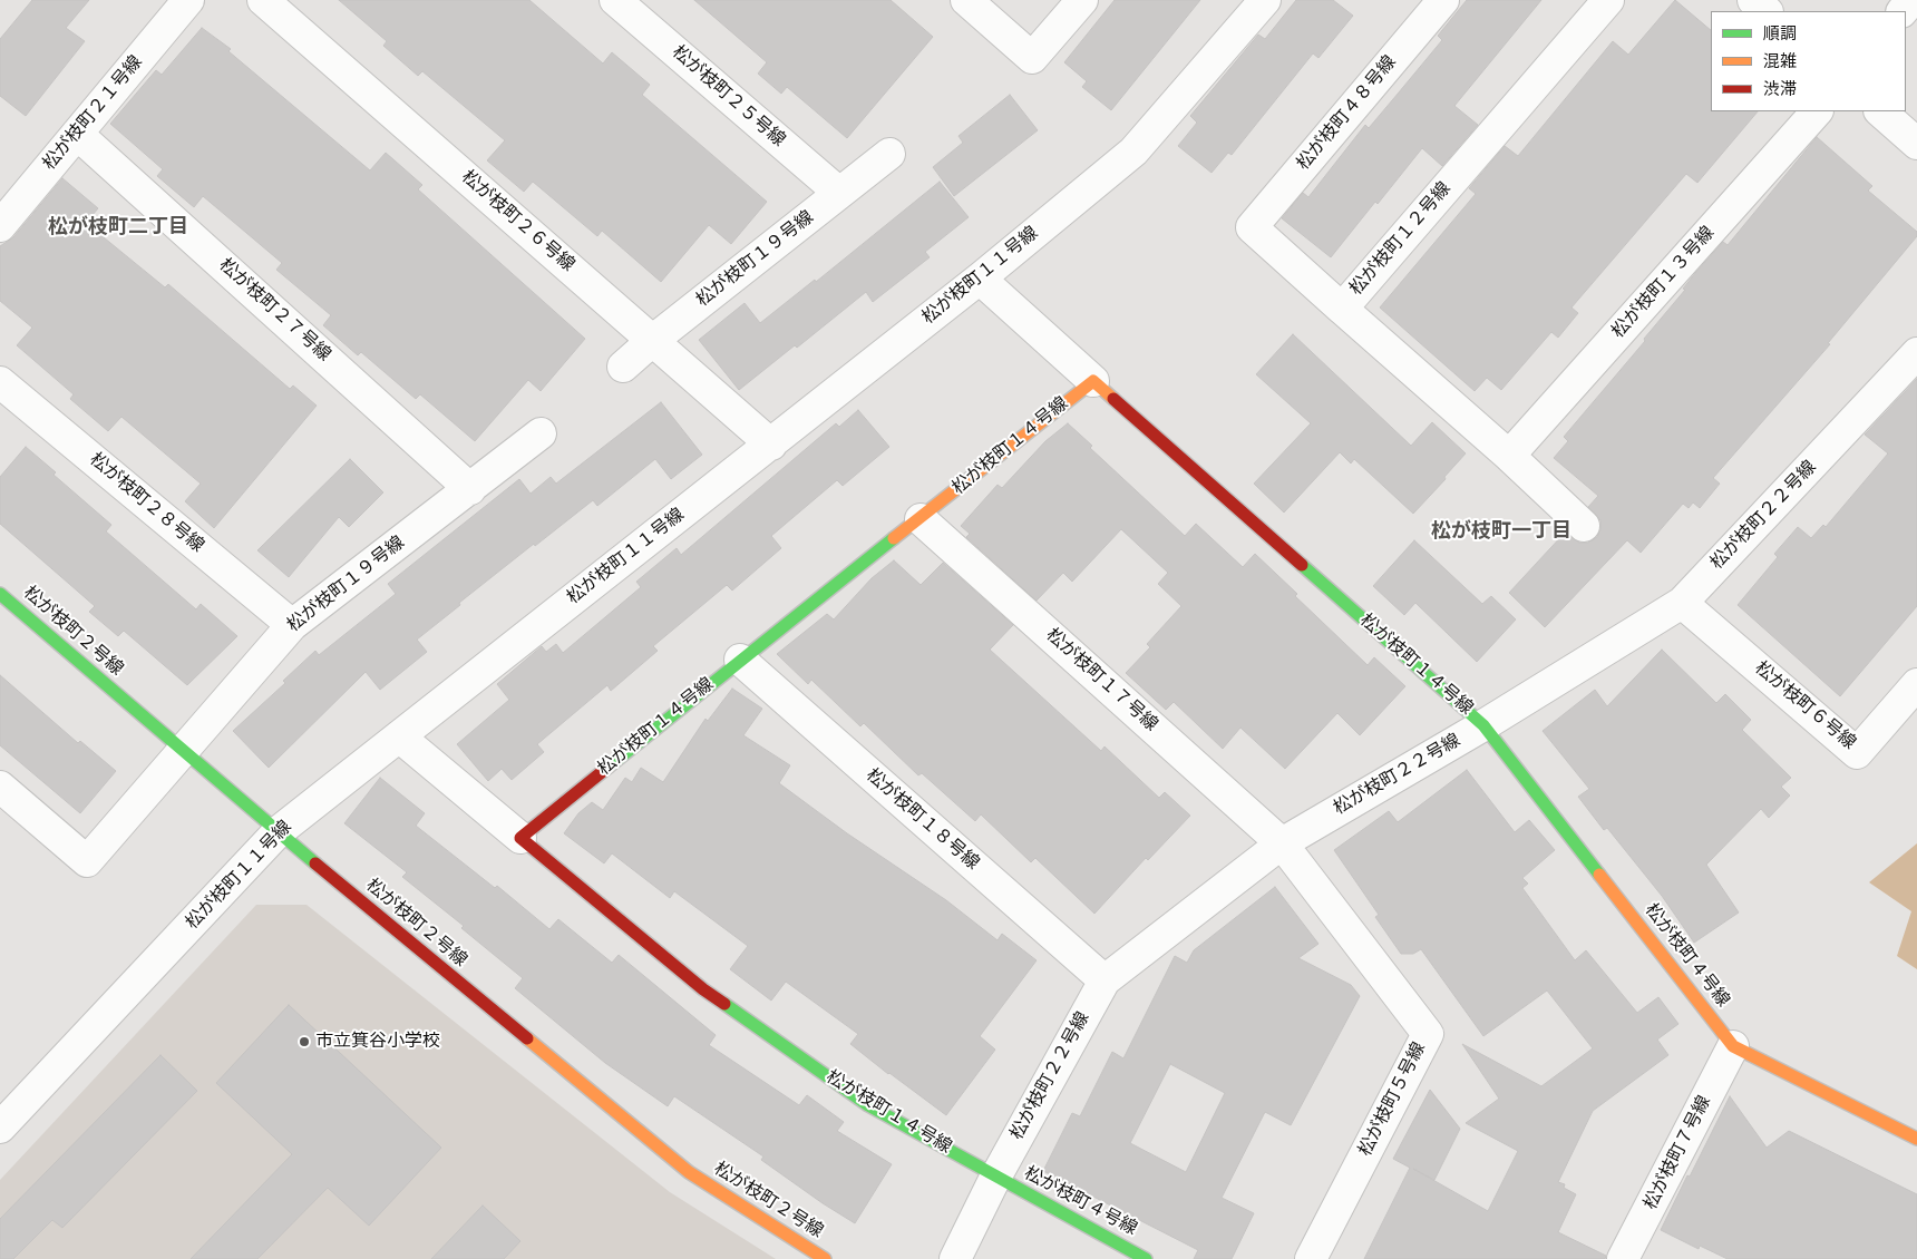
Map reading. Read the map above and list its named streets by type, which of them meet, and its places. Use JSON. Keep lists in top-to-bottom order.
{
  "streets": {
    "street": [
      "松が枝町２５号線",
      "松が枝町２１号線",
      "松が枝町４８号線",
      "松が枝町２６号線",
      "松が枝町１２号線",
      "松が枝町１９号線",
      "松が枝町１１号線",
      "松が枝町１３号線",
      "松が枝町２７号線",
      "松が枝町１４号線",
      "松が枝町２８号線",
      "松が枝町２２号線",
      "松が枝町２号線",
      "松が枝町１７号線",
      "松が枝町６号線",
      "松が枝町１８号線",
      "松が枝町４号線",
      "松が枝町５号線",
      "松が枝町７号線"
    ]
  },
  "crossings": [
    ["松が枝町２５号線", "松が枝町１９号線"],
    ["松が枝町２１号線", "松が枝町２７号線"],
    ["松が枝町４８号線", "松が枝町１２号線"],
    ["松が枝町２６号線", "松が枝町１９号線"],
    ["松が枝町２６号線", "松が枝町１１号線"],
    ["松が枝町１２号線", "松が枝町１３号線"],
    ["松が枝町１９号線", "松が枝町２７号線"],
    ["松が枝町１９号線", "松が枝町２８号線"],
    ["松が枝町１９号線", "松が枝町２号線"],
    ["松が枝町１１号線", "松が枝町１４号線"],
    ["松が枝町１１号線", "松が枝町２号線"],
    ["松が枝町１４号線", "松が枝町２２号線"],
    ["松が枝町１４号線", "松が枝町１７号線"],
    ["松が枝町１４号線", "松が枝町１８号線"],
    ["松が枝町１４号線", "松が枝町４号線"],
    ["松が枝町２２号線", "松が枝町１７号線"],
    ["松が枝町２２号線", "松が枝町６号線"],
    ["松が枝町２２号線", "松が枝町１８号線"],
    ["松が枝町２２号線", "松が枝町４号線"],
    ["松が枝町２２号線", "松が枝町５号線"],
    ["松が枝町１７号線", "松が枝町５号線"],
    ["松が枝町４号線", "松が枝町７号線"]
  ],
  "districts": ["松が枝町二丁目", "松が枝町一丁目"],
  "places": ["市立箕谷小学校"],
  "legend": ["順調", "混雑", "渋滞"]
}
